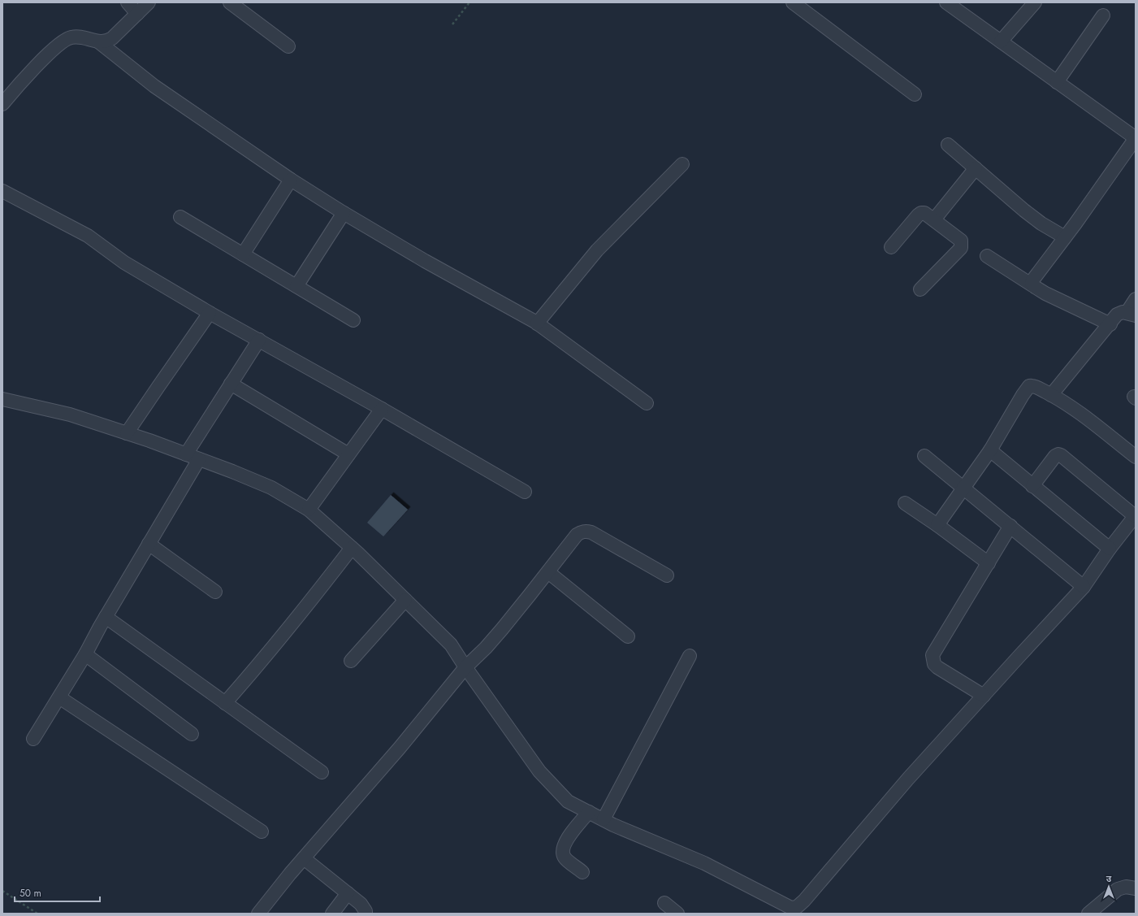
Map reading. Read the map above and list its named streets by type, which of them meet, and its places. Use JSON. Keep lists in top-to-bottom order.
{
  "scale_bar": "50 m",
  "north": "top"
}
